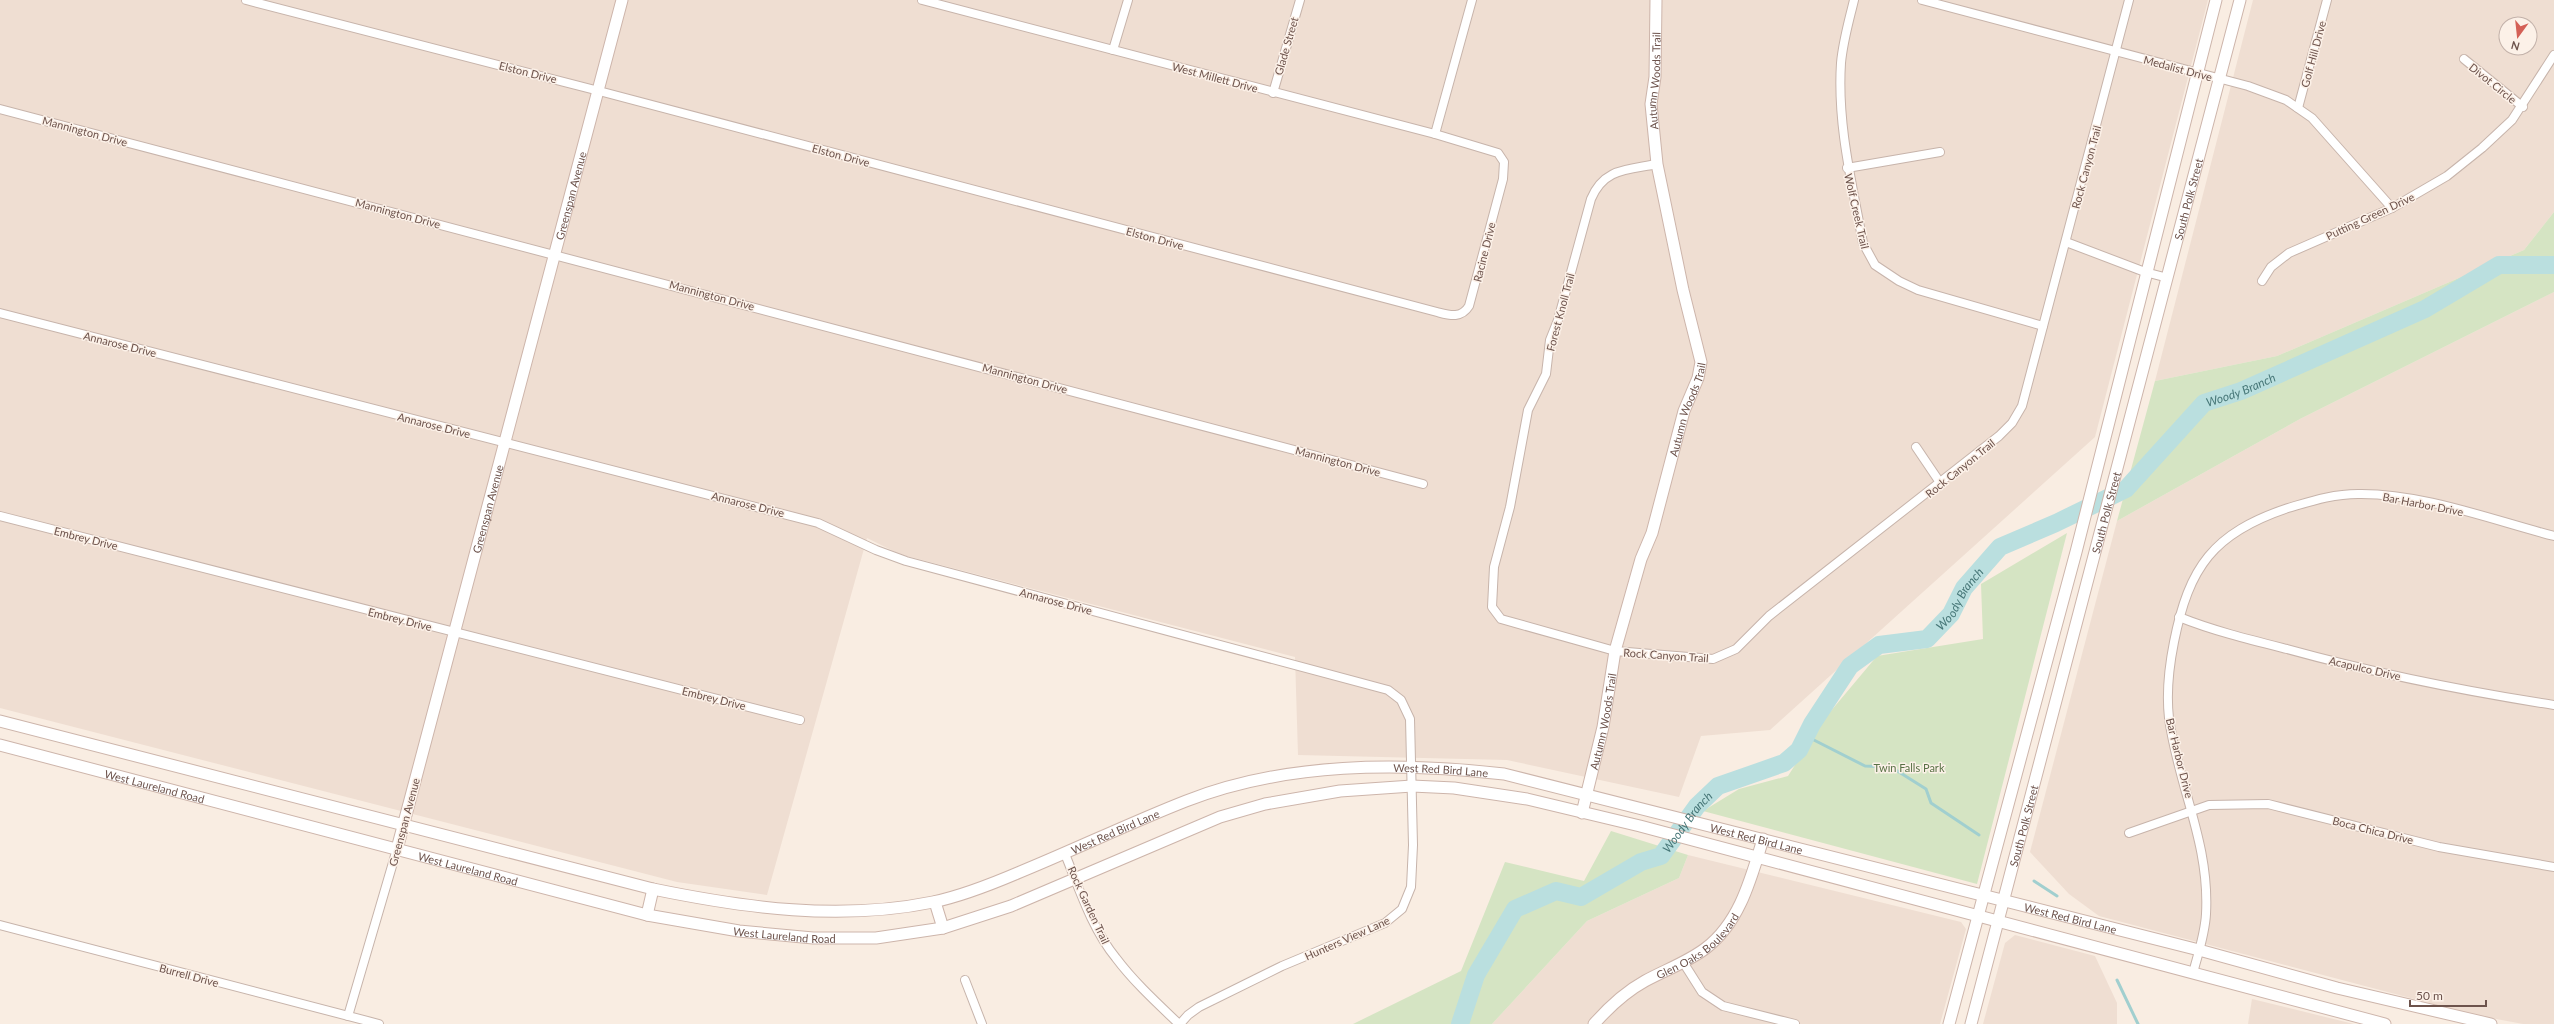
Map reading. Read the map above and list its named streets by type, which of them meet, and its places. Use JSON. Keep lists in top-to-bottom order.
{
  "streets": {
    "main road": [
      "Autumn Woods Trail",
      "Greenspan Avenue",
      "South Polk Street",
      "West Red Bird Lane",
      "West Laureland Road",
      "Glen Oaks Boulevard"
    ],
    "street": [
      "Glade Street",
      "Golf Hill Drive",
      "Medalist Drive",
      "Elston Drive",
      "West Millett Drive",
      "Divot Circle",
      "Mannington Drive",
      "Rock Canyon Trail",
      "Wolf Creek Trail",
      "Putting Green Drive",
      "Racine Drive",
      "Forest Knoll Trail",
      "Annarose Drive",
      "Bar Harbor Drive",
      "Embrey Drive",
      "Acapulco Drive",
      "Boca Chica Drive",
      "Rock Garden Trail",
      "Hunters View Lane",
      "Burrell Drive"
    ]
  },
  "crossings": [
    ["Glade Street", "West Millett Drive"],
    ["Golf Hill Drive", "Medalist Drive"],
    ["Medalist Drive", "Rock Canyon Trail"],
    ["Medalist Drive", "South Polk Street"],
    ["Medalist Drive", "Putting Green Drive"],
    ["Elston Drive", "Greenspan Avenue"],
    ["Elston Drive", "Racine Drive"],
    ["West Millett Drive", "Racine Drive"],
    ["Autumn Woods Trail", "Rock Canyon Trail"],
    ["Autumn Woods Trail", "Forest Knoll Trail"],
    ["Autumn Woods Trail", "West Red Bird Lane"],
    ["Divot Circle", "Putting Green Drive"],
    ["Mannington Drive", "Greenspan Avenue"],
    ["Rock Canyon Trail", "Wolf Creek Trail"],
    ["Rock Canyon Trail", "Forest Knoll Trail"],
    ["Greenspan Avenue", "Annarose Drive"],
    ["Greenspan Avenue", "Embrey Drive"],
    ["Greenspan Avenue", "West Laureland Road"],
    ["Greenspan Avenue", "Burrell Drive"],
    ["South Polk Street", "West Red Bird Lane"],
    ["Annarose Drive", "West Red Bird Lane"],
    ["Annarose Drive", "Hunters View Lane"],
    ["Bar Harbor Drive", "Acapulco Drive"],
    ["Bar Harbor Drive", "West Red Bird Lane"],
    ["Bar Harbor Drive", "Boca Chica Drive"],
    ["West Red Bird Lane", "West Laureland Road"],
    ["West Red Bird Lane", "Rock Garden Trail"],
    ["West Red Bird Lane", "Hunters View Lane"],
    ["West Red Bird Lane", "Glen Oaks Boulevard"],
    ["Rock Garden Trail", "Hunters View Lane"]
  ],
  "water": ["Woody Branch"],
  "parks": ["Twin Falls Park"],
  "scale_bar": "50 m",
  "north": "bottom"
}
